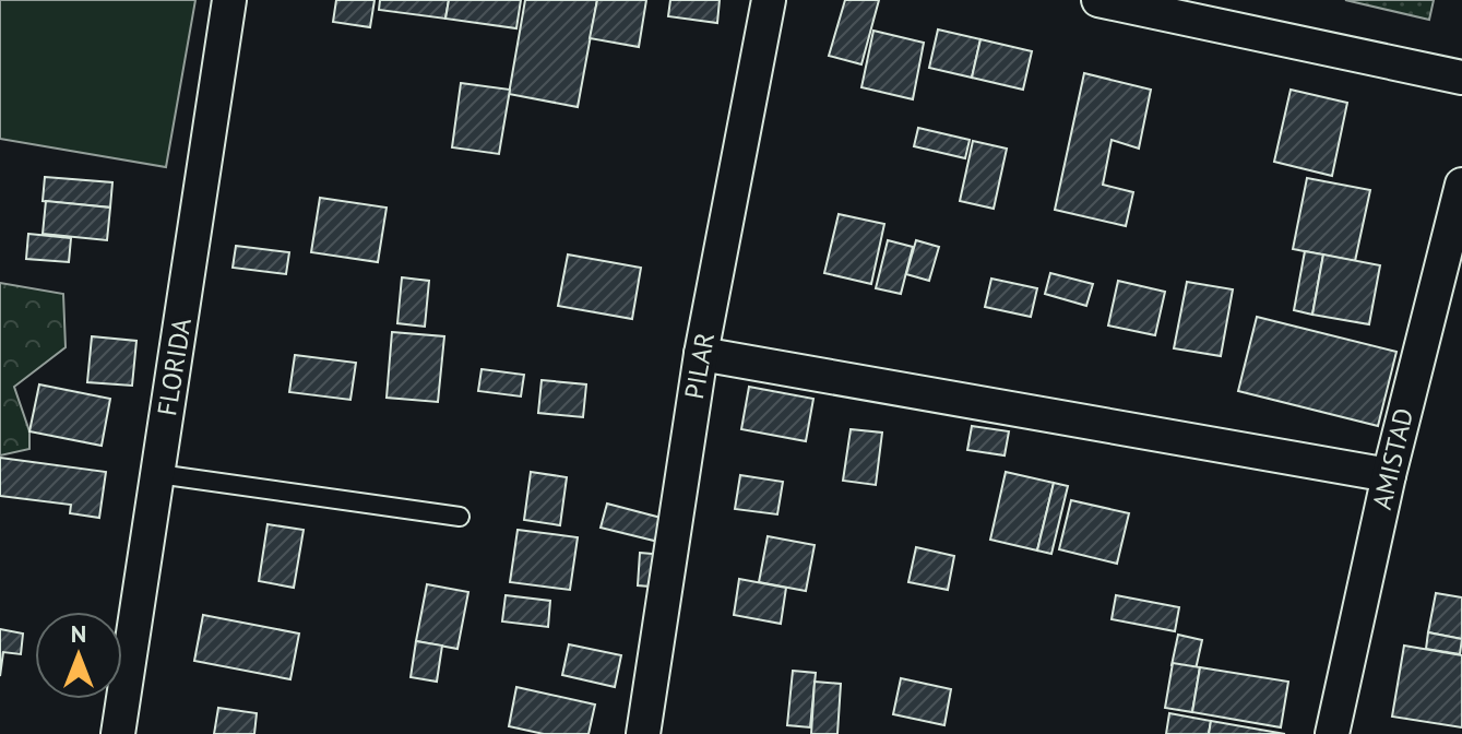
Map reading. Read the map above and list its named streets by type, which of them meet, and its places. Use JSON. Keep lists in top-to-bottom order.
{
  "streets": {
    "street": ["PILAR", "FLORIDA", "AMISTAD"]
  },
  "north": "top"
}
